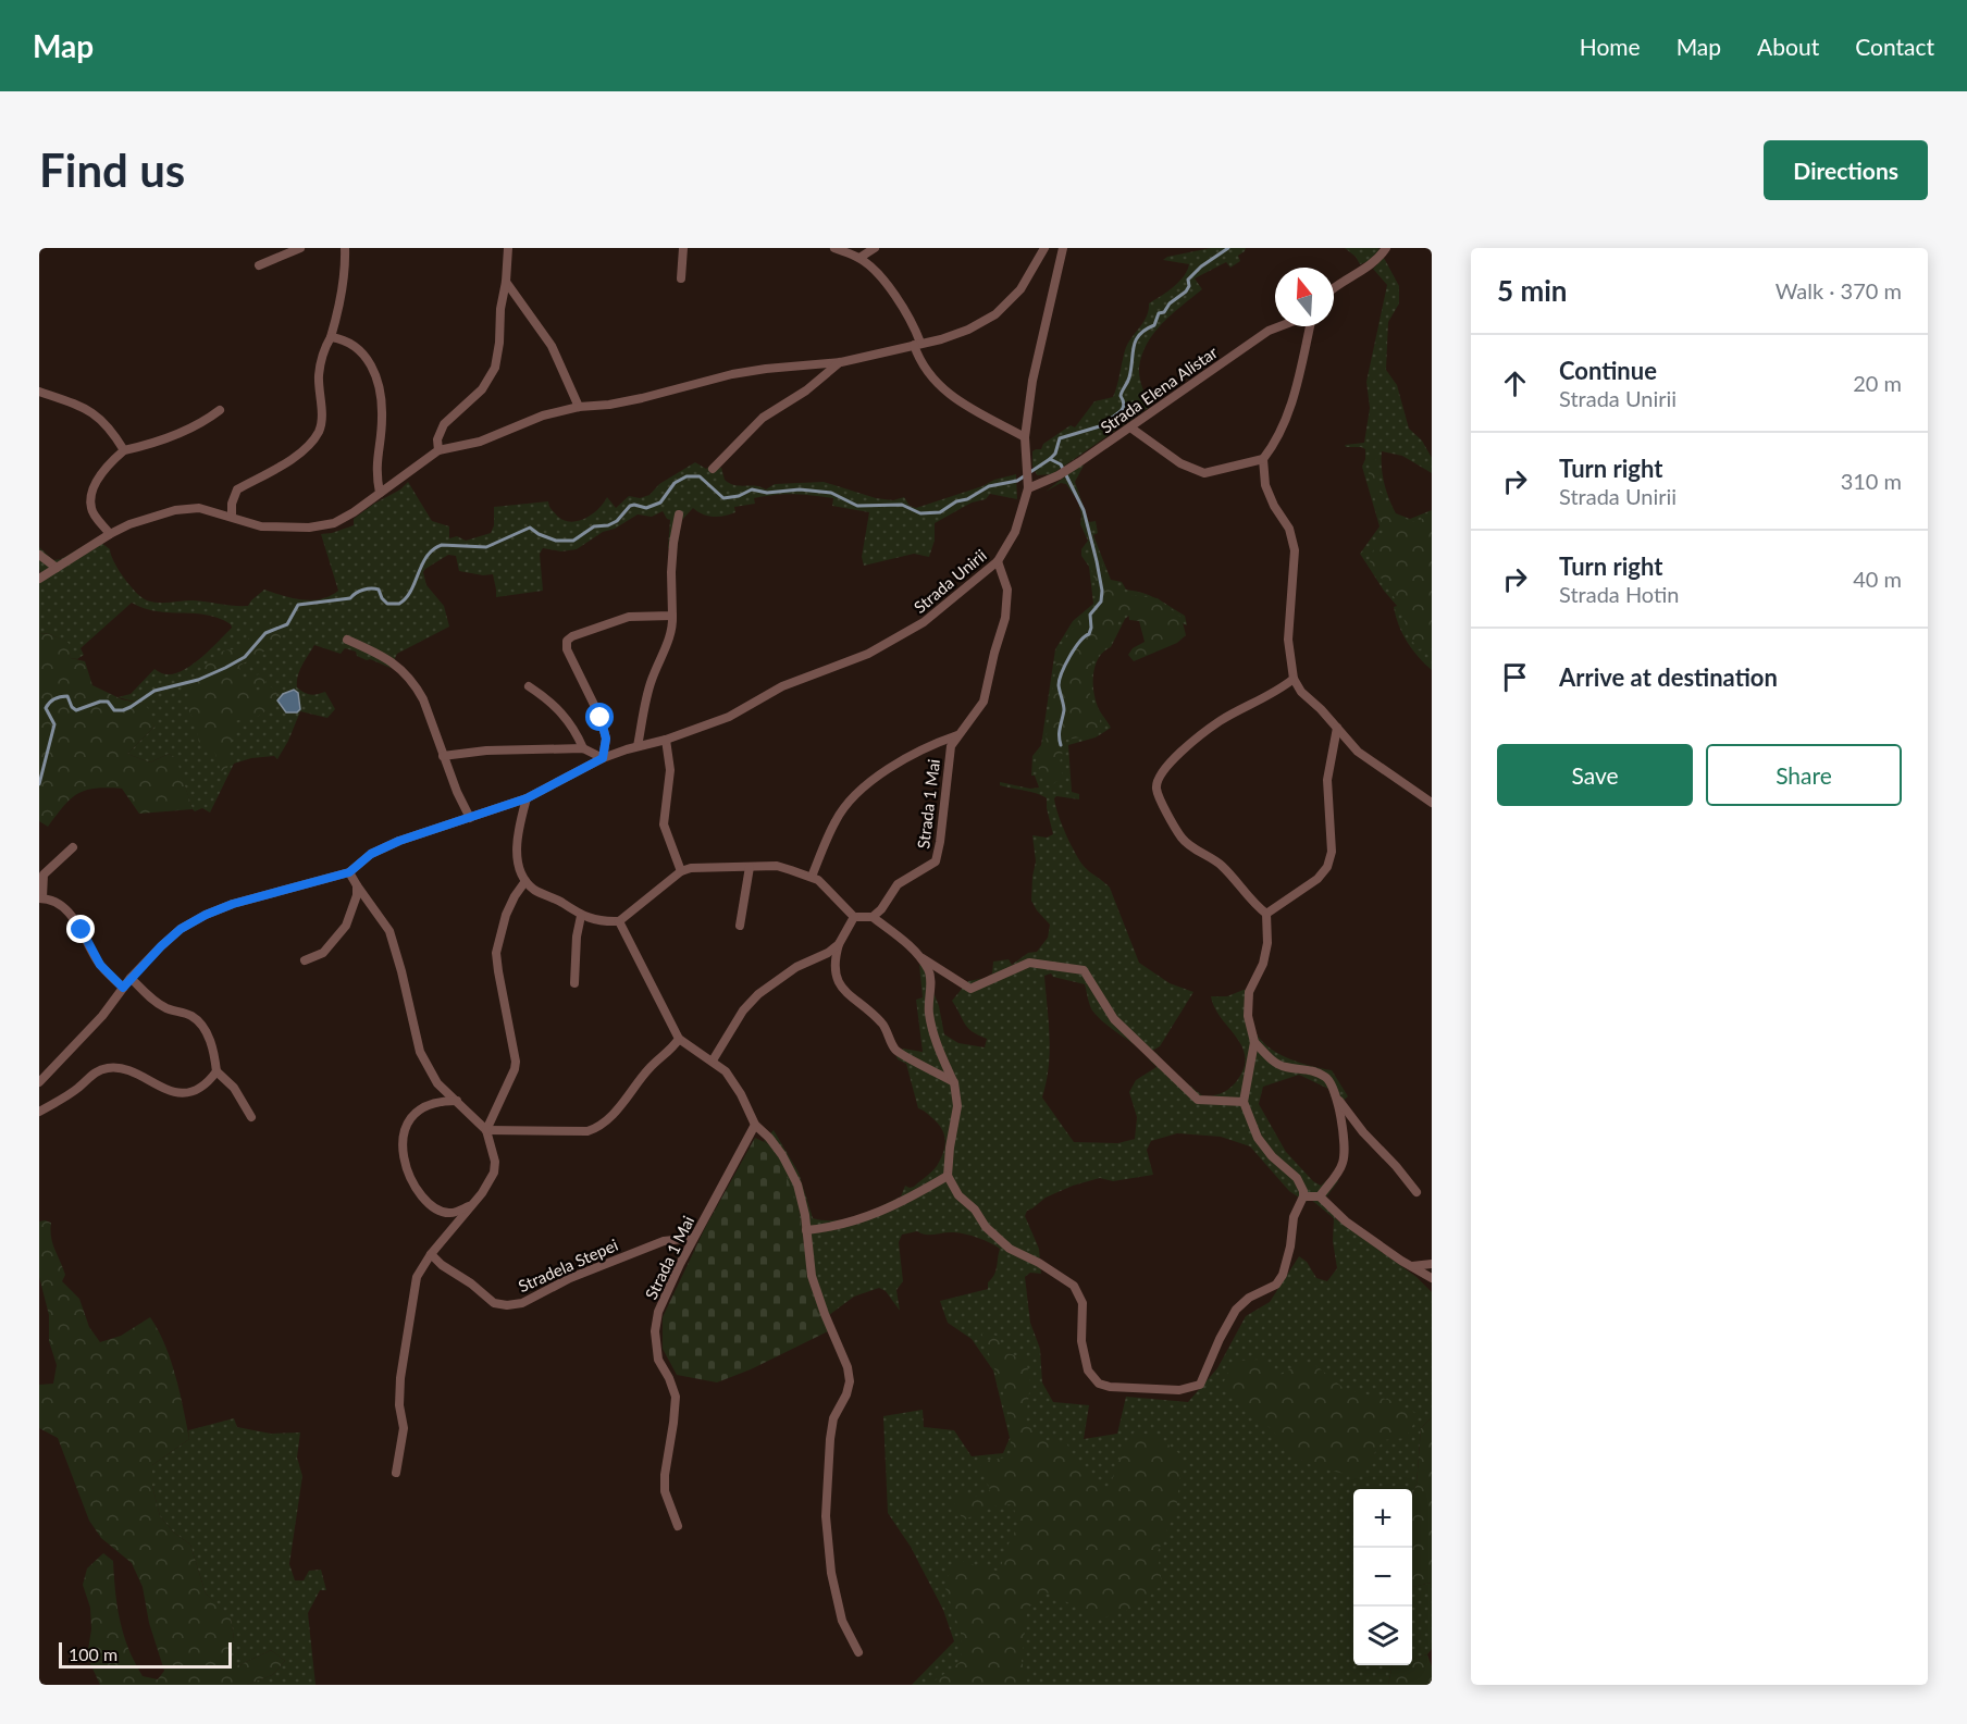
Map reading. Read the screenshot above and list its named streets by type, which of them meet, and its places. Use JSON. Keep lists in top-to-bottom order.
{
  "streets": {
    "street": [
      "Strada Elena Alistar",
      "Strada Unirii",
      "Strada 1 Mai",
      "Stradela Stepei"
    ]
  },
  "crossings": [
    ["Strada Elena Alistar", "Strada Unirii"],
    ["Strada Unirii", "Strada 1 Mai"],
    ["Strada 1 Mai", "Stradela Stepei"]
  ],
  "scale_bar": "100 m",
  "north": "top",
  "page": {
    "header": "Map",
    "nav": [
      "Home",
      "Map",
      "About",
      "Contact"
    ],
    "buttons": [
      "Directions",
      ["Save", "Share"]
    ],
    "title": "Find us",
    "heading": ["5 min", "Walk · 370 m"],
    "list": [
      ["Continue", "Strada Unirii", "20 m"],
      ["Turn right", "Strada Unirii", "310 m"],
      ["Turn right", "Strada Hotin", "40 m"],
      "Arrive at destination"
    ],
    "map_buttons": ["+", "−"],
    "scale": "100 m"
  }
}
